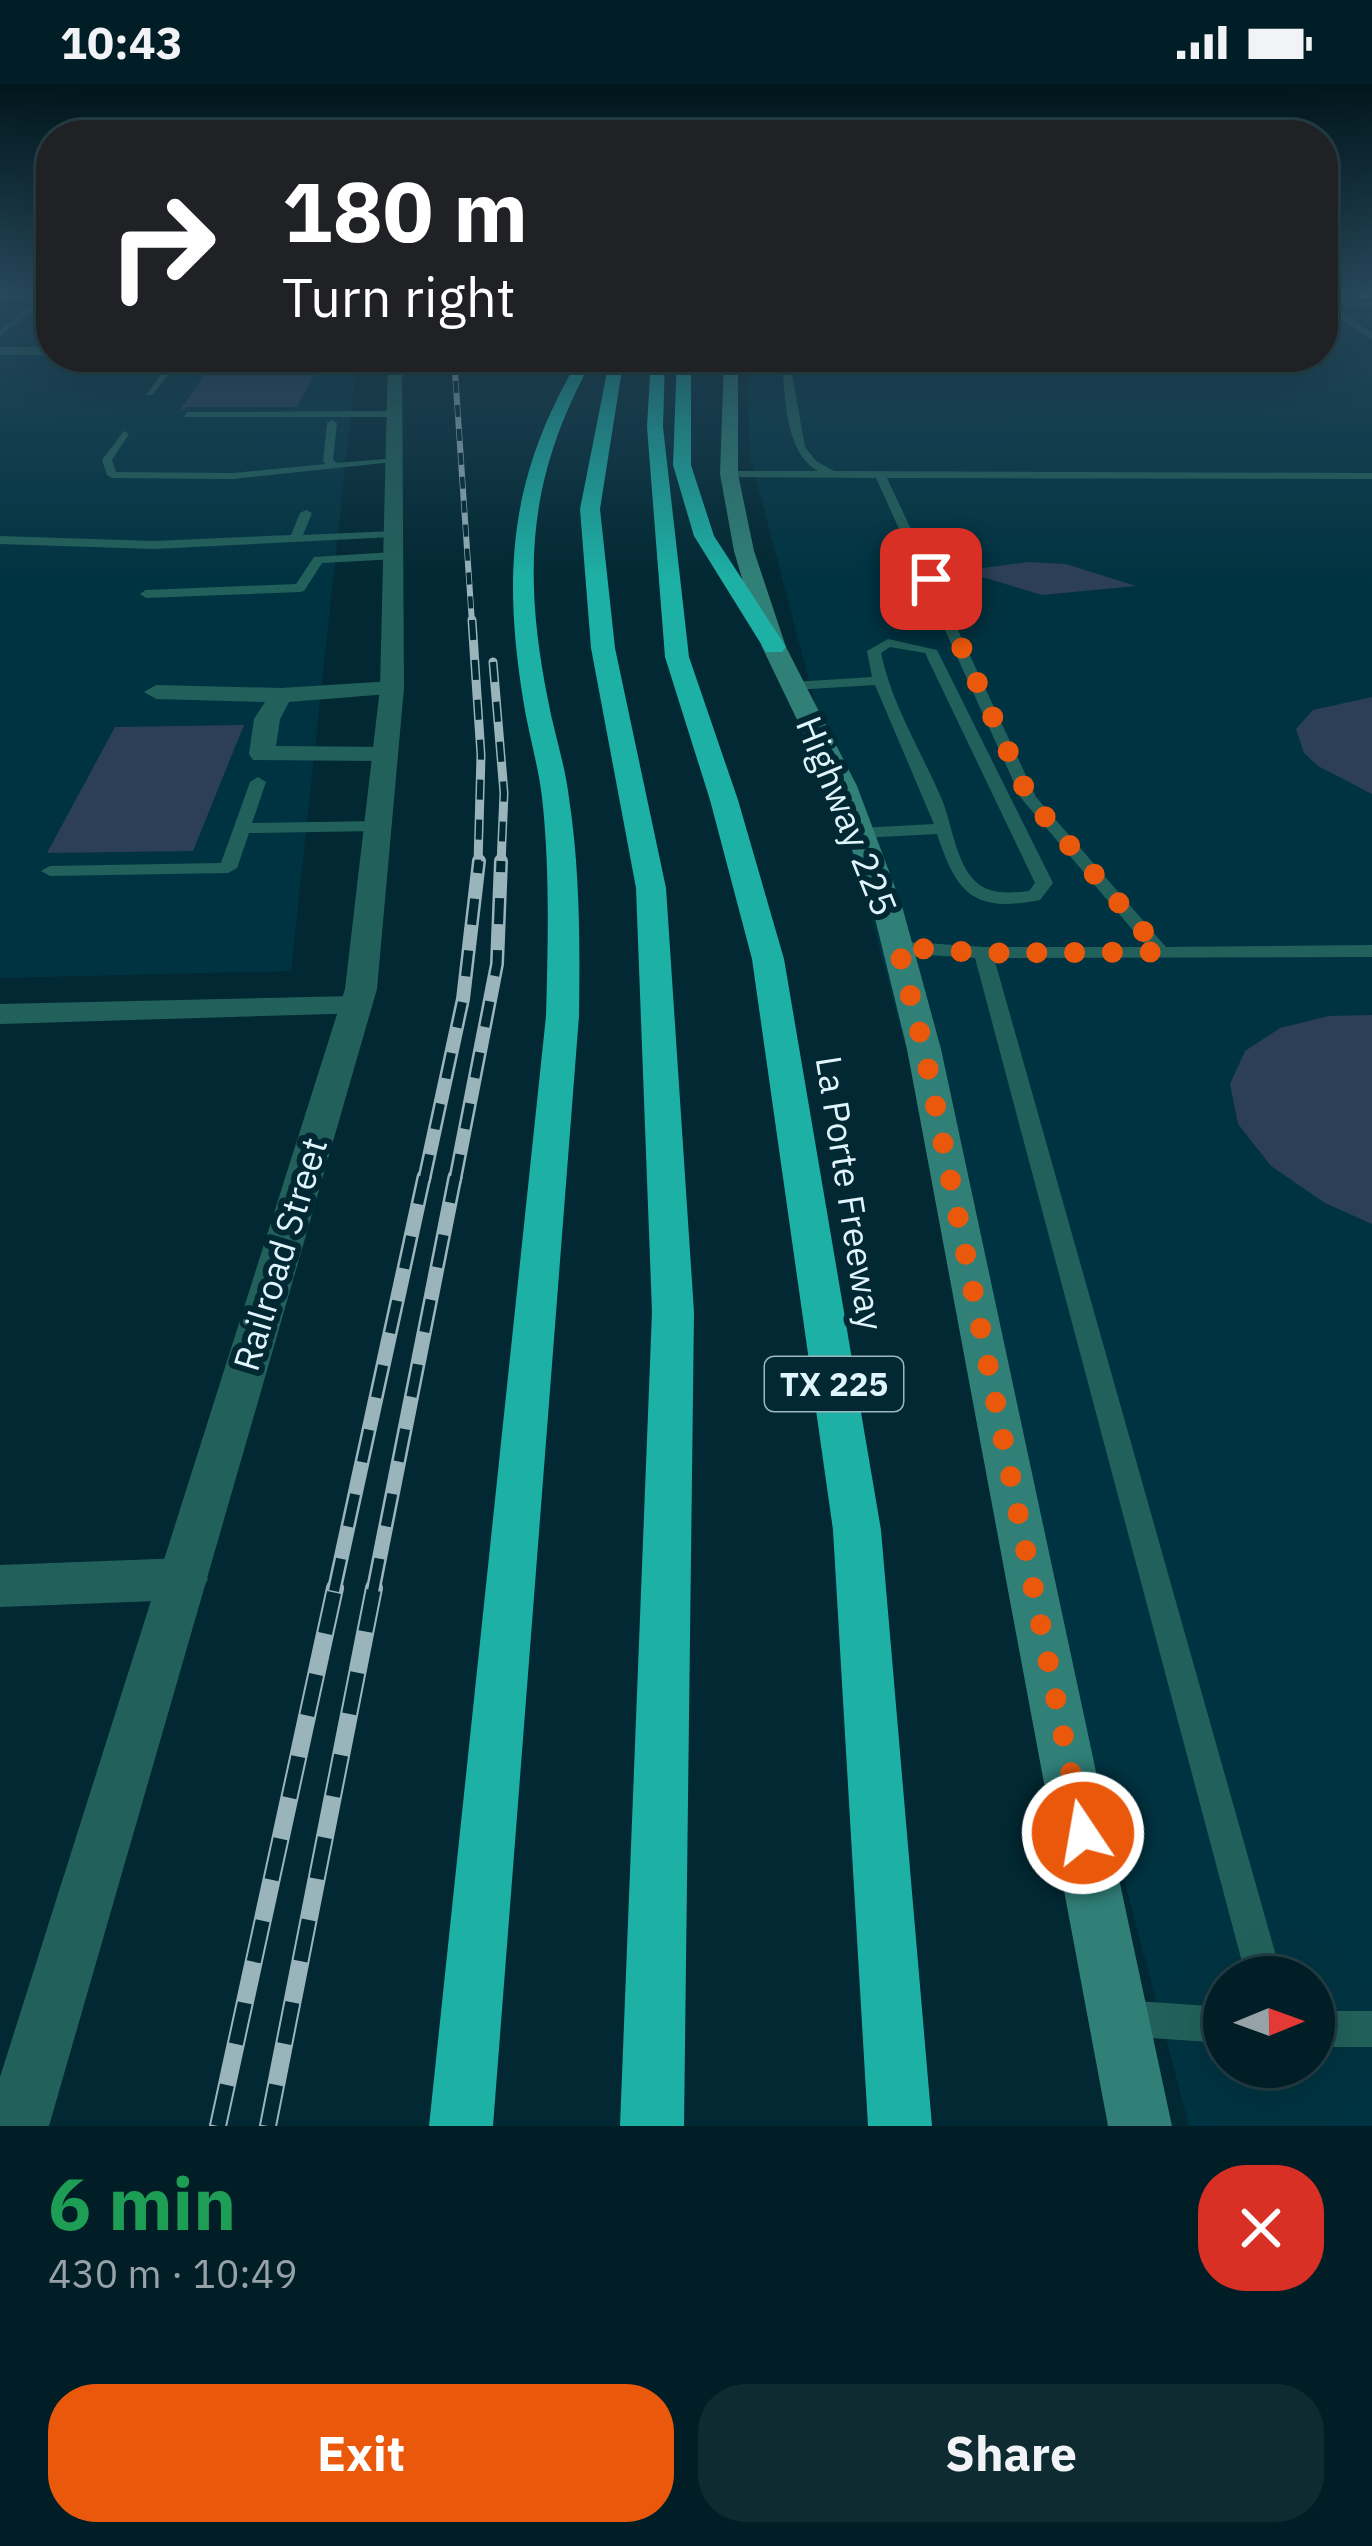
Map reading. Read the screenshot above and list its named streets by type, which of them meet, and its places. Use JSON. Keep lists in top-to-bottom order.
{
  "streets": {
    "highway": ["La Porte Freeway", "TX 225"],
    "main road": ["Highway 225"],
    "street": ["Railroad Street"]
  },
  "north": "right",
  "page": {
    "status": "10:43",
    "turn": ["180 m", "Turn right"],
    "heading": ["6 min", "430 m · 10:49"],
    "buttons": ["Exit", "Share"]
  }
}
